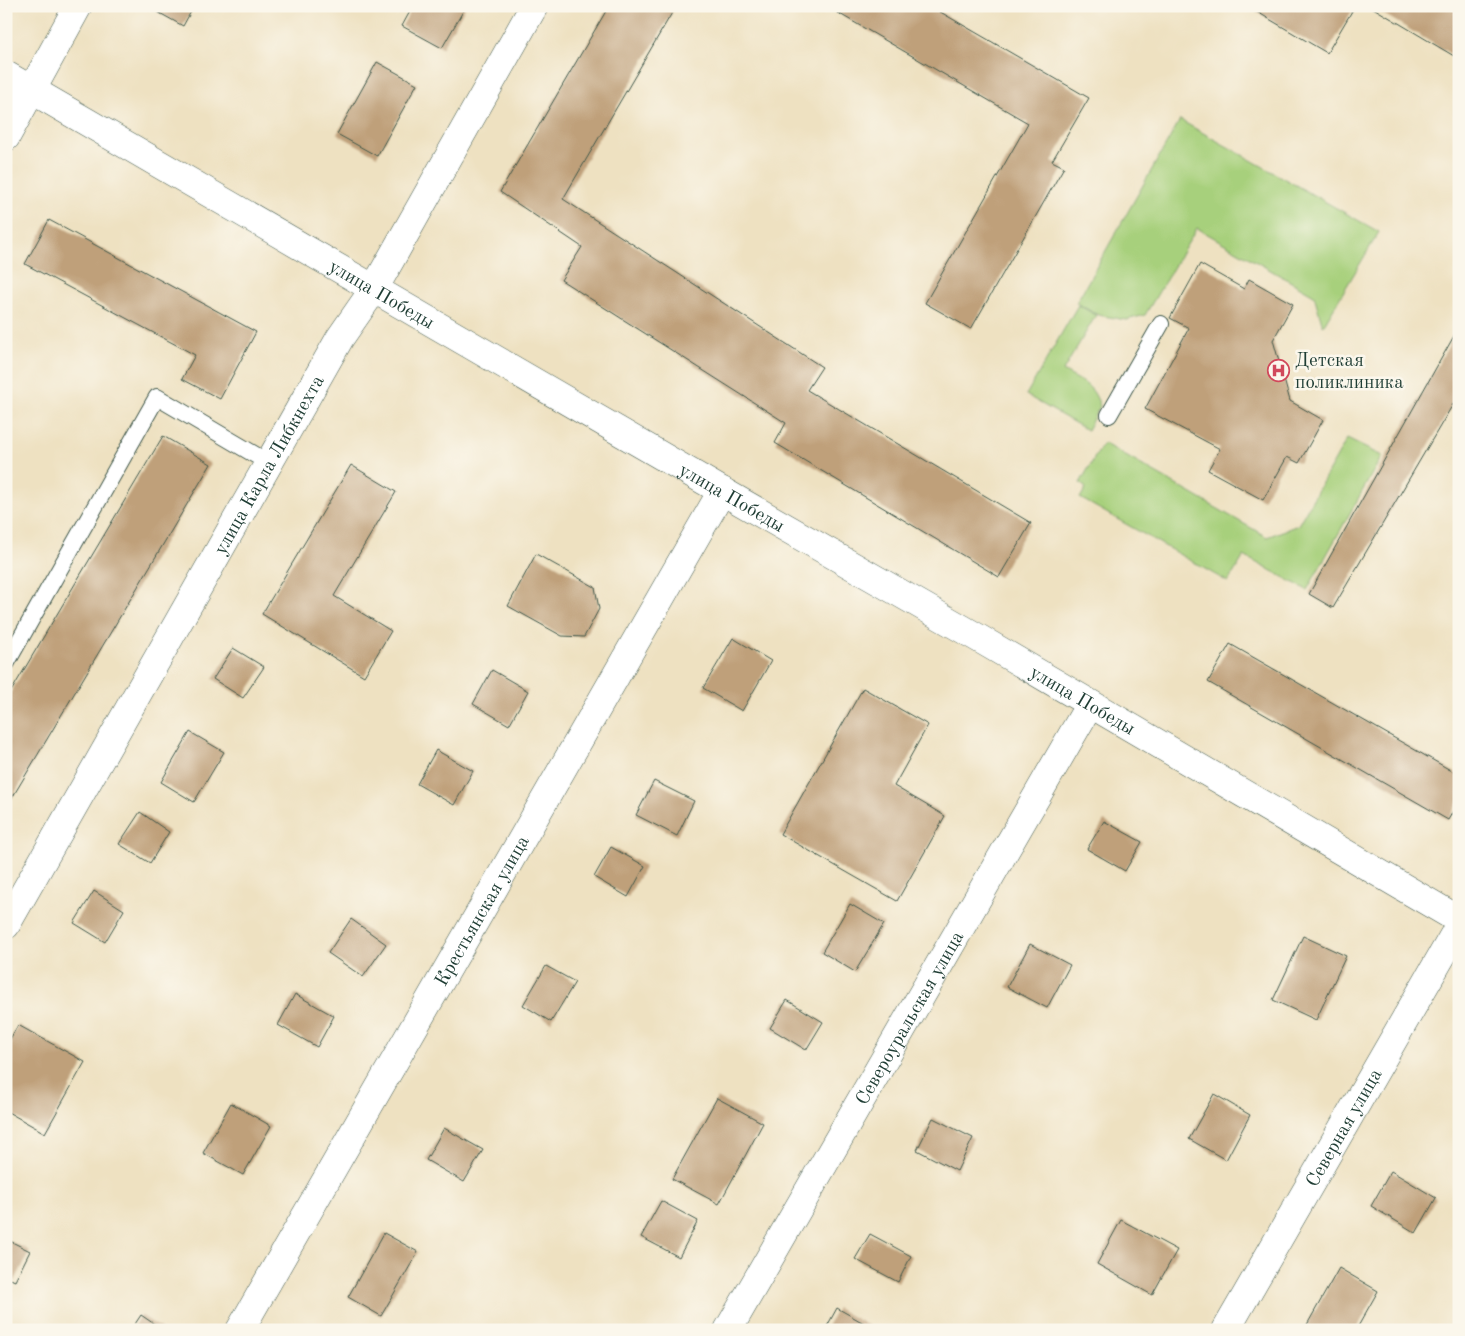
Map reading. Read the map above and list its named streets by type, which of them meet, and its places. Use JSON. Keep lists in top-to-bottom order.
{
  "streets": {
    "street": [
      "улица Победы",
      "улица Карла Либкнехта",
      "Крестьянская улица",
      "Североуральская улица",
      "Северная улица"
    ]
  },
  "crossings": [
    ["улица Победы", "улица Карла Либкнехта"],
    ["улица Победы", "Крестьянская улица"],
    ["улица Победы", "Североуральская улица"]
  ],
  "places": {
    "hospital": ["Детская поликлиника"]
  }
}
